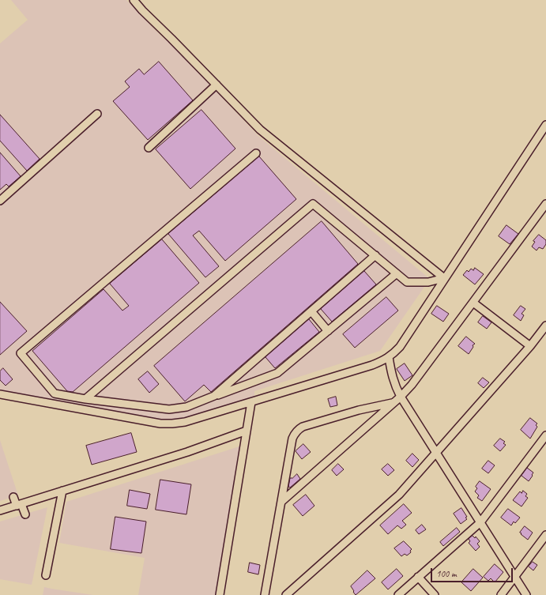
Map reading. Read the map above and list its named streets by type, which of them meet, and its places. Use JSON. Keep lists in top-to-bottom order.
{
  "scale_bar": "100 m"
}
